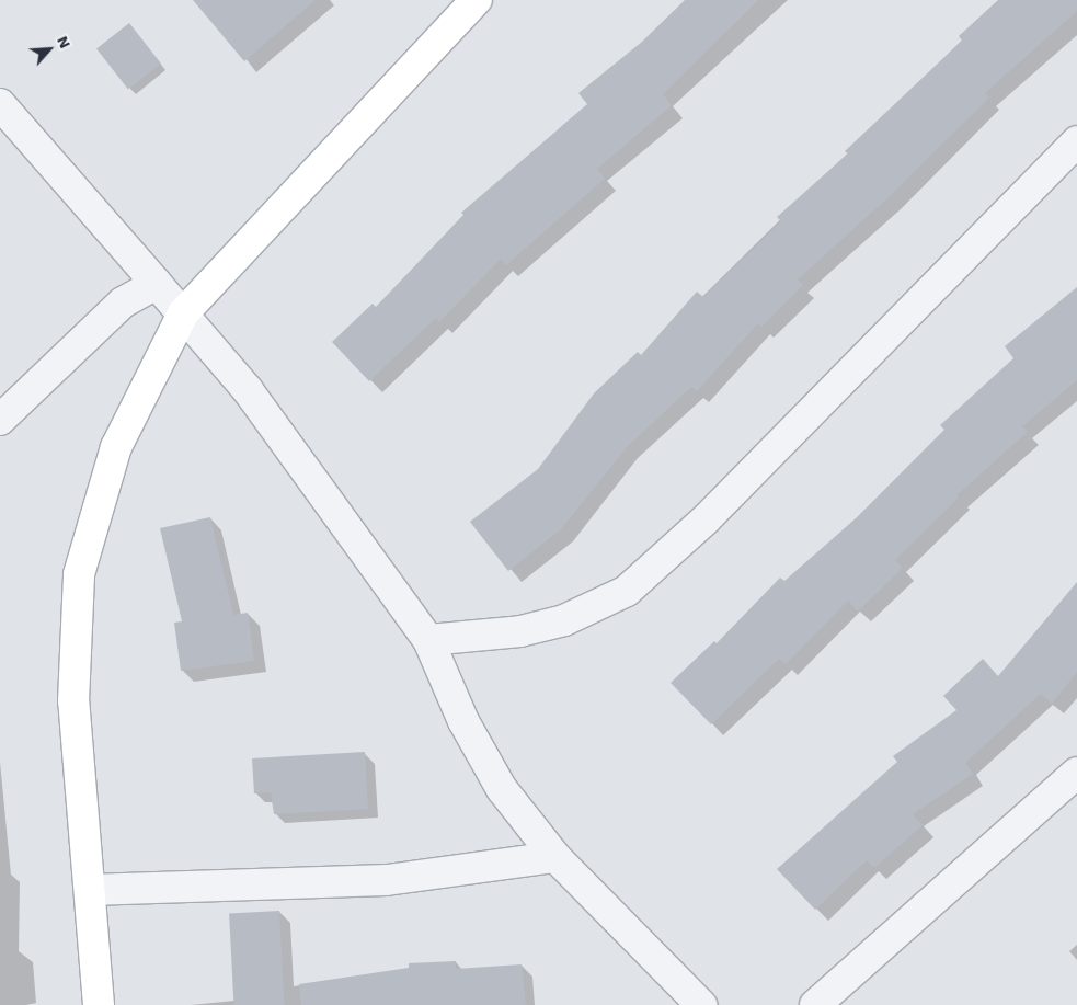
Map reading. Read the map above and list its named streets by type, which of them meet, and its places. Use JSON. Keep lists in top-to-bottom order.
{
  "north": "top right"
}
